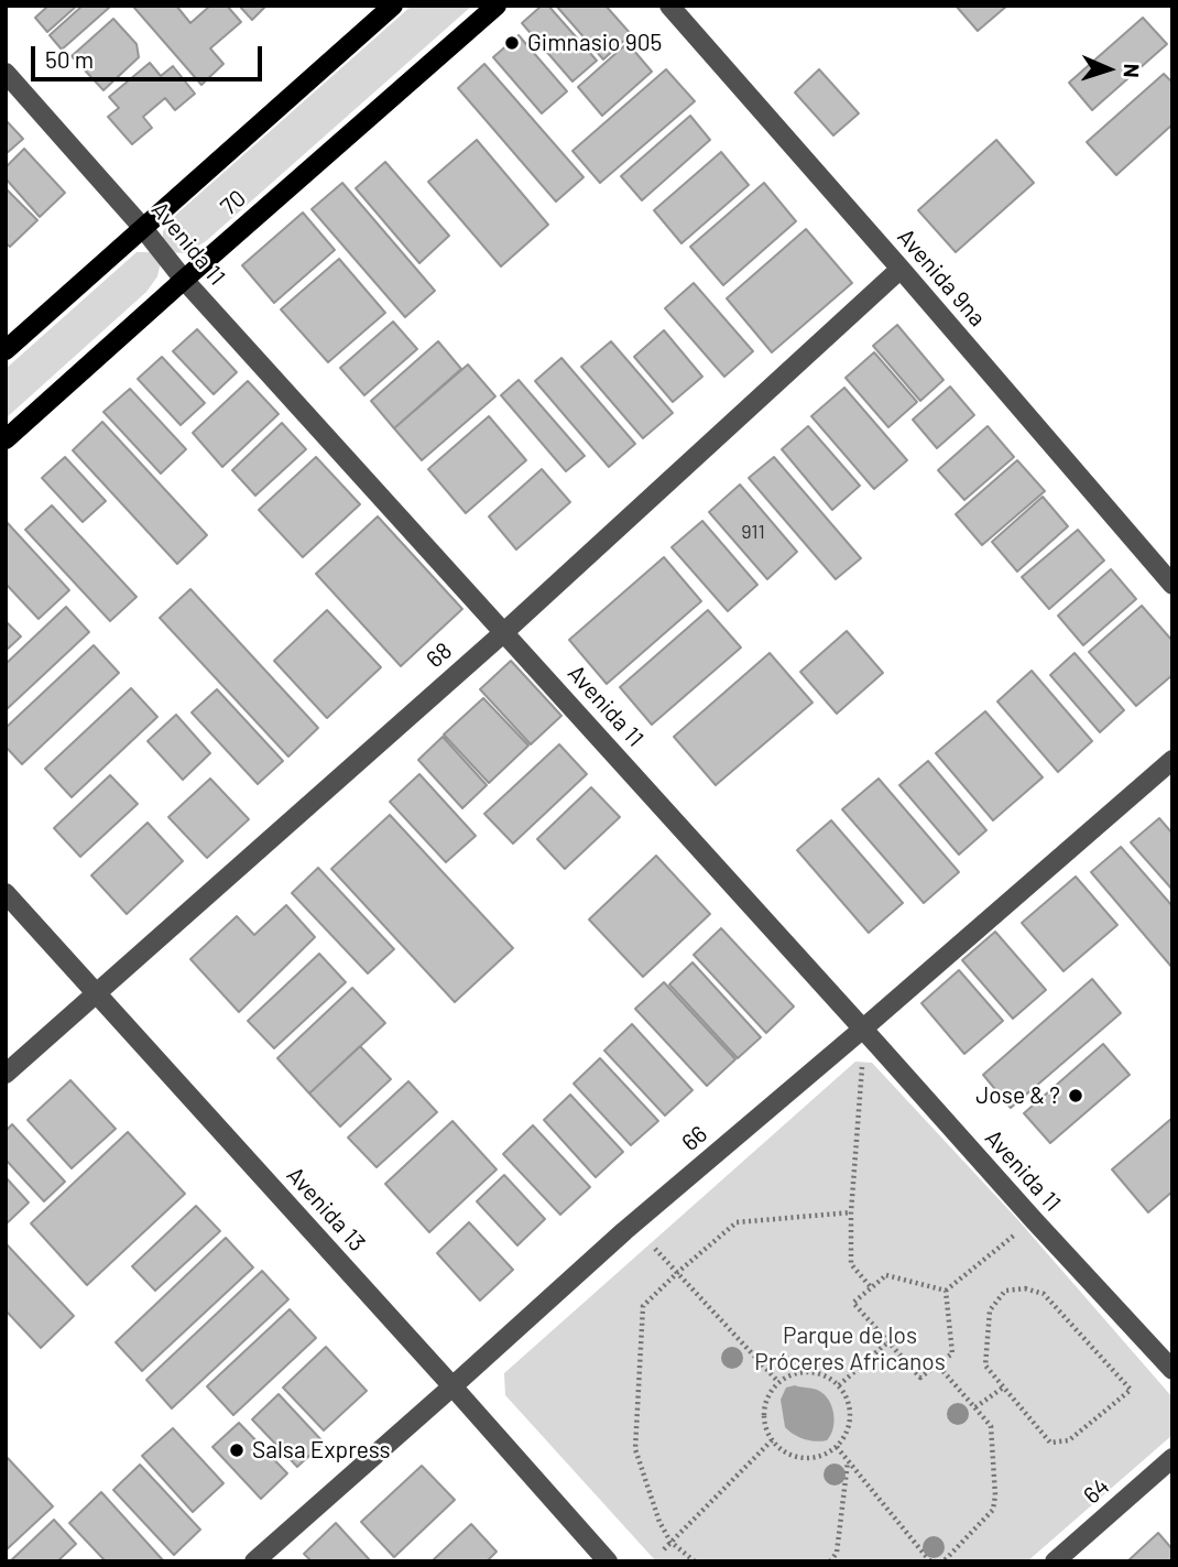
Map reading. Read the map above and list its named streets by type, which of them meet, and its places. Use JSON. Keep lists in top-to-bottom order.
{
  "streets": {
    "main road": ["70"],
    "street": [
      "Avenida 11",
      "Avenida 9na",
      "68",
      "66",
      "Avenida 13",
      "64"
    ]
  },
  "crossings": [
    ["70", "Avenida 11"],
    ["Avenida 11", "68"],
    ["Avenida 11", "66"],
    ["Avenida 9na", "68"],
    ["68", "Avenida 13"],
    ["66", "Avenida 13"]
  ],
  "parks": ["Parque de los Próceres Africanos"],
  "places": ["Gimnasio 905", "Jose & ?", "Salsa Express"],
  "house_numbers": ["911"],
  "scale_bar": "50 m",
  "north": "right"
}
